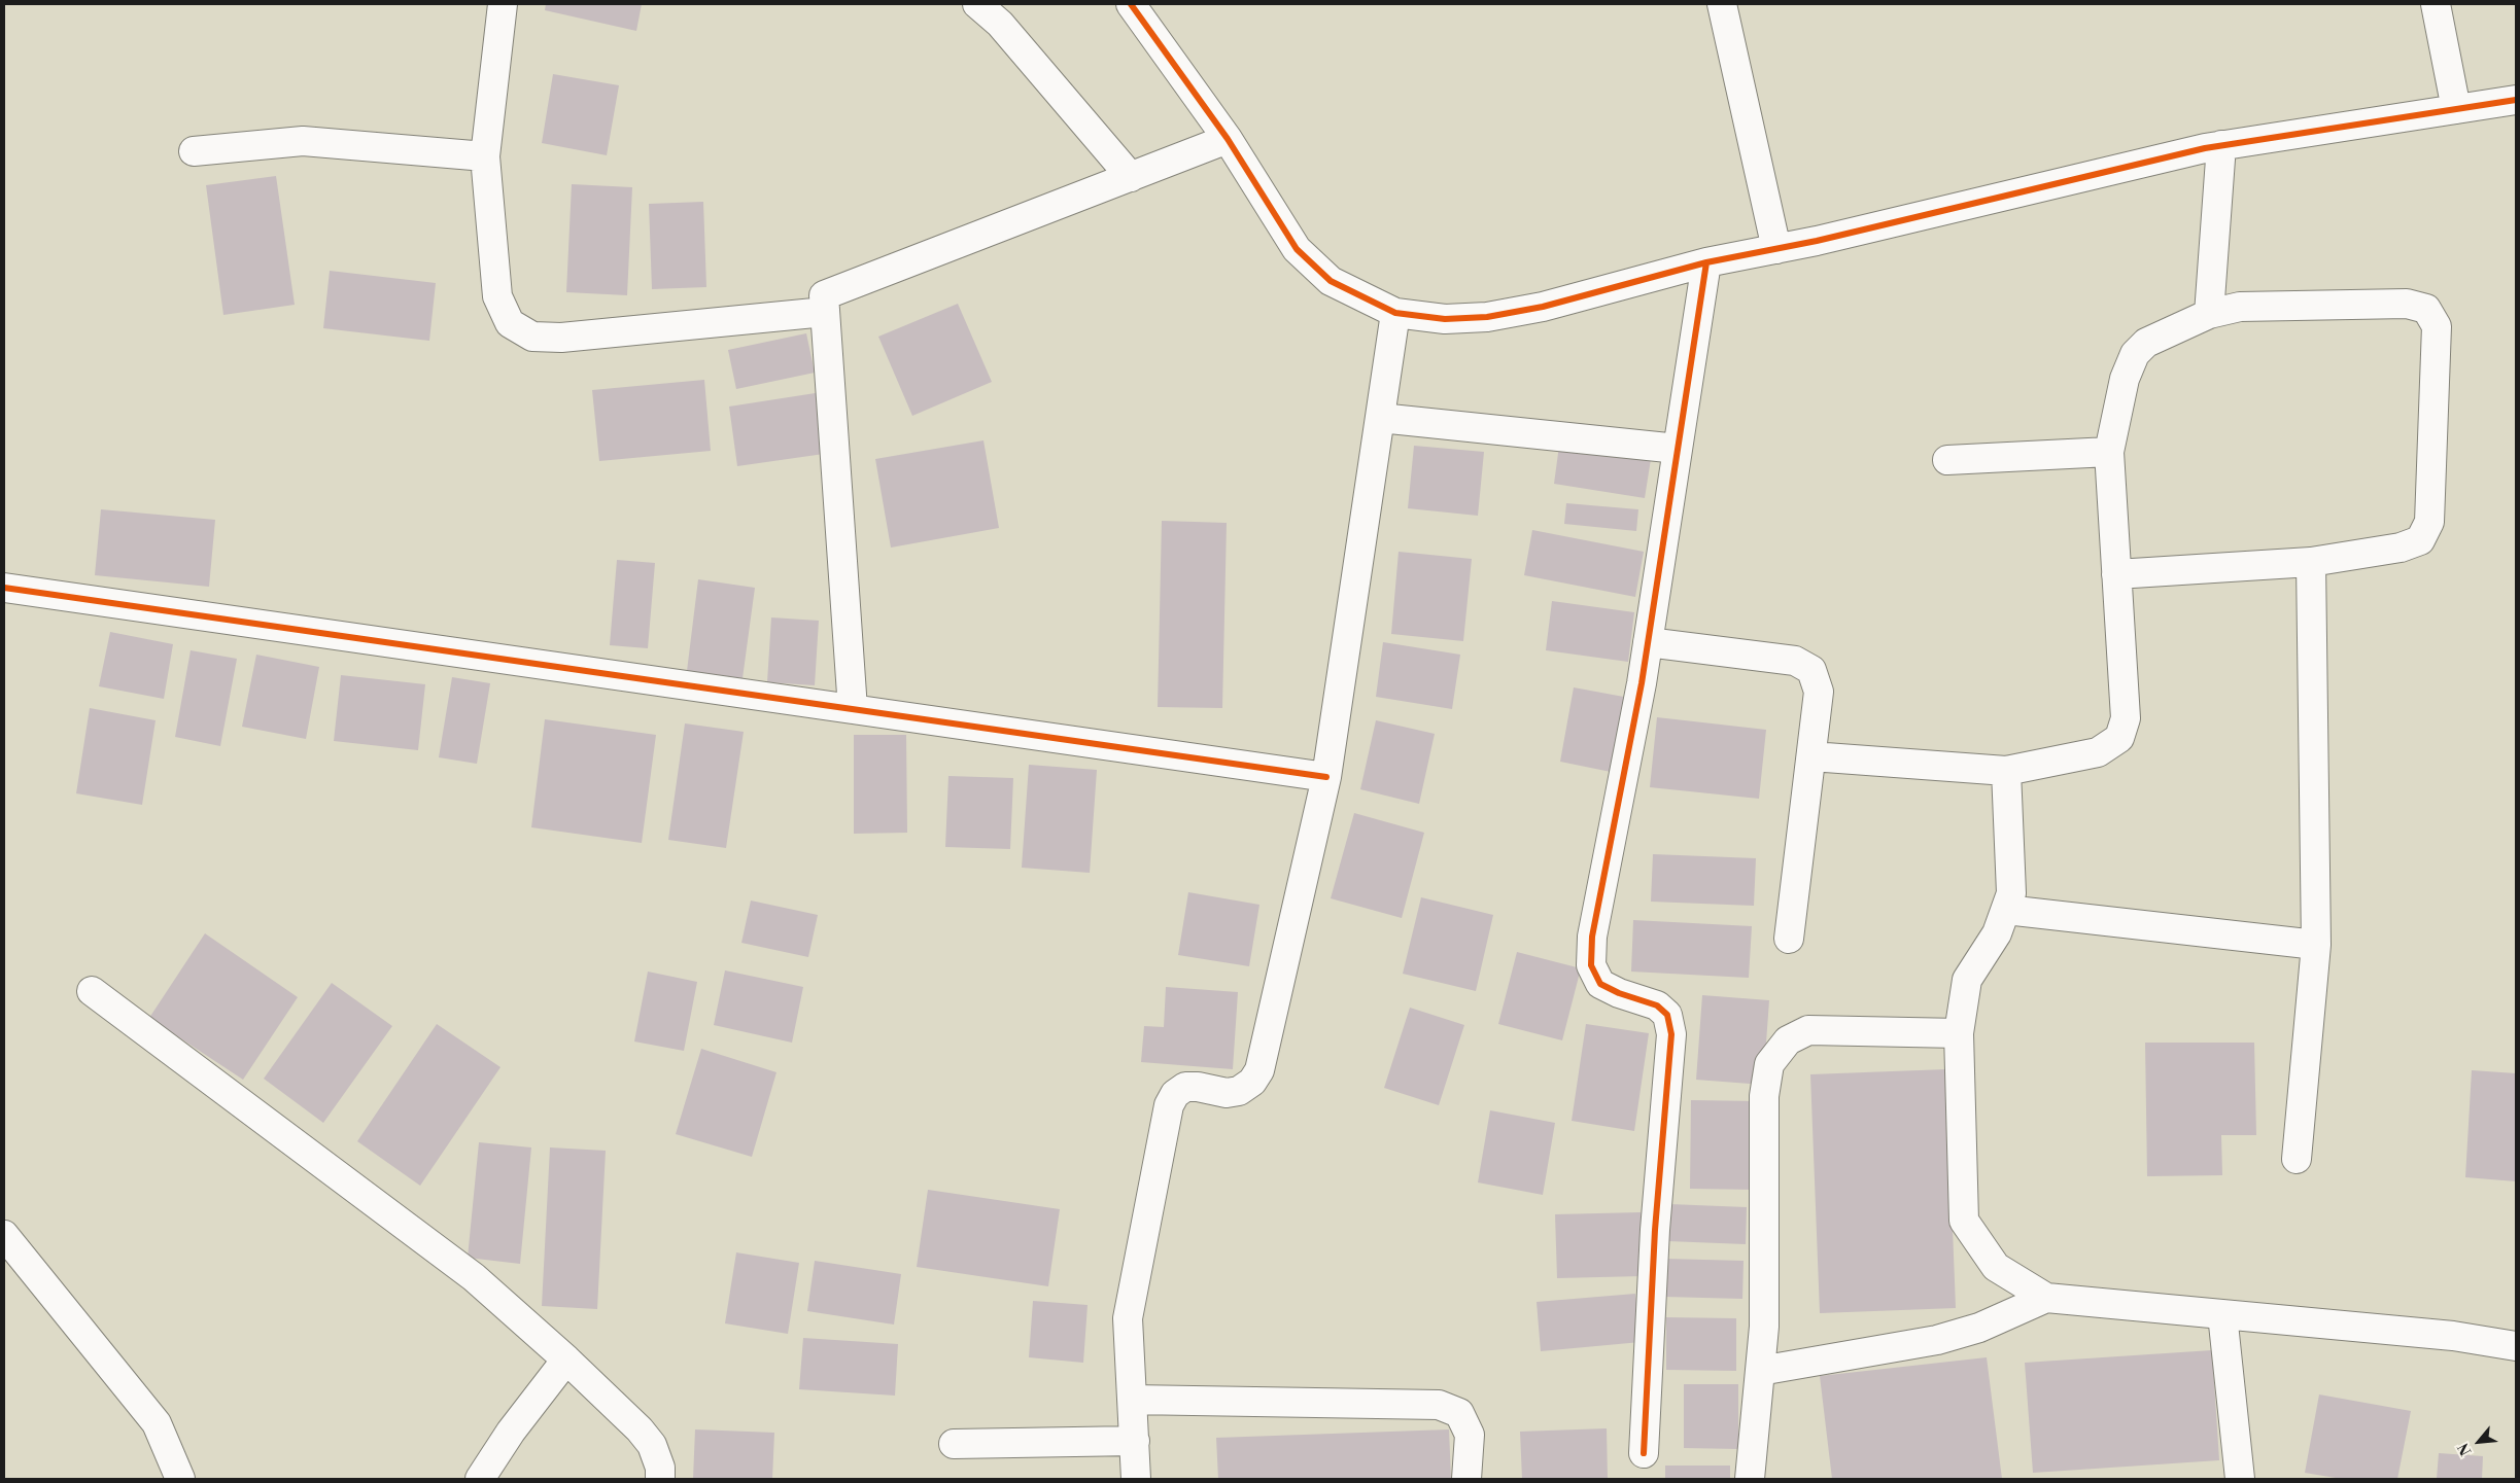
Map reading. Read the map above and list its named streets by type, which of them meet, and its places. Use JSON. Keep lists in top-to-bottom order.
{
  "north": "bottom left"
}
